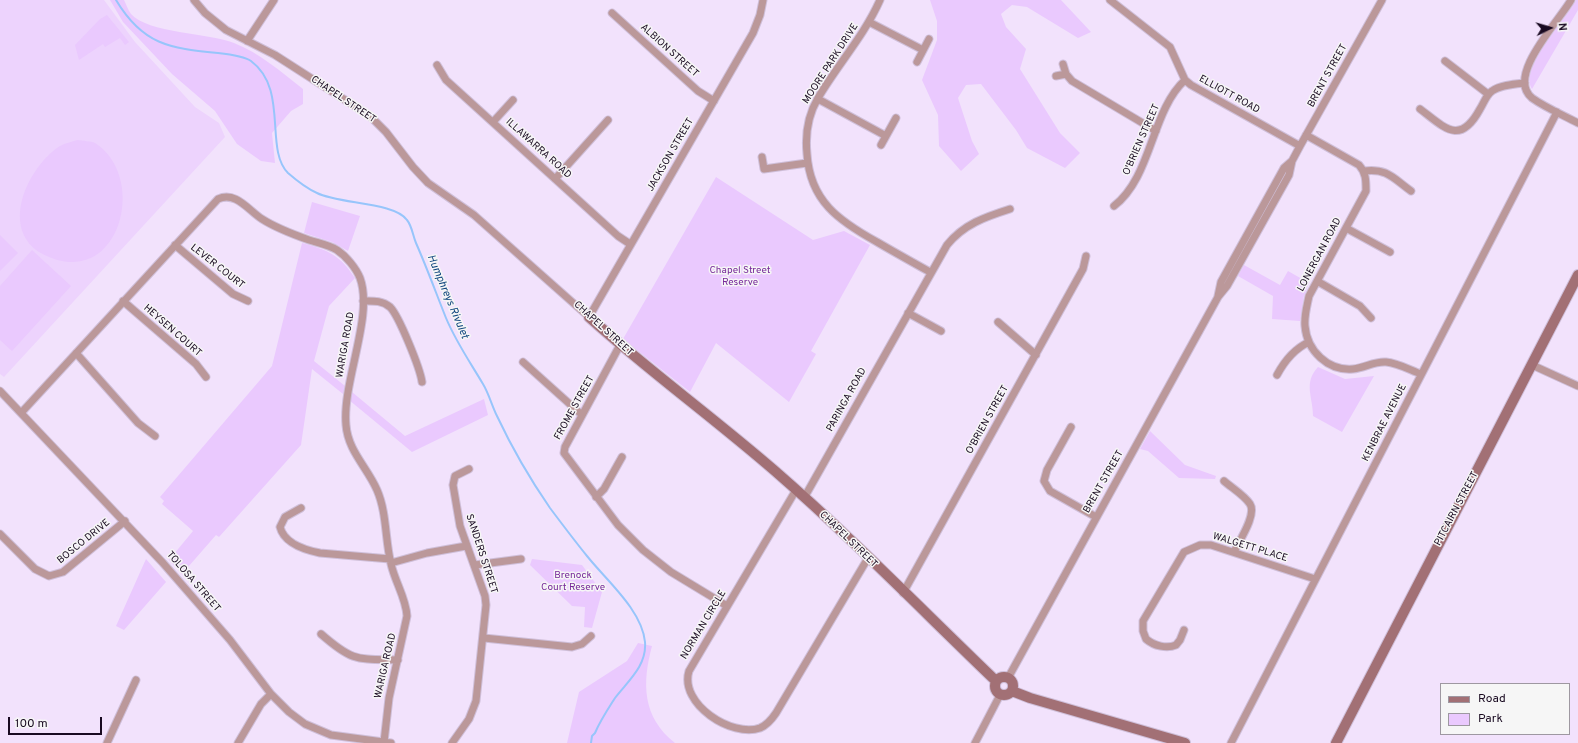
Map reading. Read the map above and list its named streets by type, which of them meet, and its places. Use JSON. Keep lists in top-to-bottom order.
{
  "streets": {
    "street": [
      "ALBION STREET",
      "MOORE PARK DRIVE",
      "BRENT STREET",
      "ELLIOTT ROAD",
      "CHAPEL STREET",
      "O'BRIEN STREET",
      "ILLAWARRA ROAD",
      "JACKSON STREET",
      "LONERGAN ROAD",
      "LEVER COURT",
      "HEYSEN COURT",
      "WARIGA ROAD",
      "PARINGA ROAD",
      "FROME STREET",
      "KENBRAE AVENUE",
      "PITCAIRN STREET",
      "BOSCO DRIVE",
      "WALGETT PLACE",
      "SANDERS STREET",
      "TOLOSA STREET",
      "NORMAN CIRCLE"
    ]
  },
  "crossings": [
    ["ALBION STREET", "JACKSON STREET"],
    ["MOORE PARK DRIVE", "PARINGA ROAD"],
    ["BRENT STREET", "ELLIOTT ROAD"],
    ["BRENT STREET", "CHAPEL STREET"],
    ["ELLIOTT ROAD", "O'BRIEN STREET"],
    ["CHAPEL STREET", "O'BRIEN STREET"],
    ["CHAPEL STREET", "JACKSON STREET"],
    ["CHAPEL STREET", "PARINGA ROAD"],
    ["CHAPEL STREET", "FROME STREET"],
    ["CHAPEL STREET", "NORMAN CIRCLE"],
    ["ILLAWARRA ROAD", "JACKSON STREET"],
    ["LONERGAN ROAD", "KENBRAE AVENUE"],
    ["LEVER COURT", "WARIGA ROAD"],
    ["HEYSEN COURT", "WARIGA ROAD"],
    ["WARIGA ROAD", "TOLOSA STREET"],
    ["FROME STREET", "NORMAN CIRCLE"],
    ["KENBRAE AVENUE", "WALGETT PLACE"],
    ["BOSCO DRIVE", "TOLOSA STREET"]
  ],
  "water": ["Humphreys Rivulet"],
  "parks": ["Chapel Street Reserve", "Brenock Court Reserve"],
  "legend": ["Road", "Park"],
  "scale_bar": "100 m",
  "north": "right"
}
